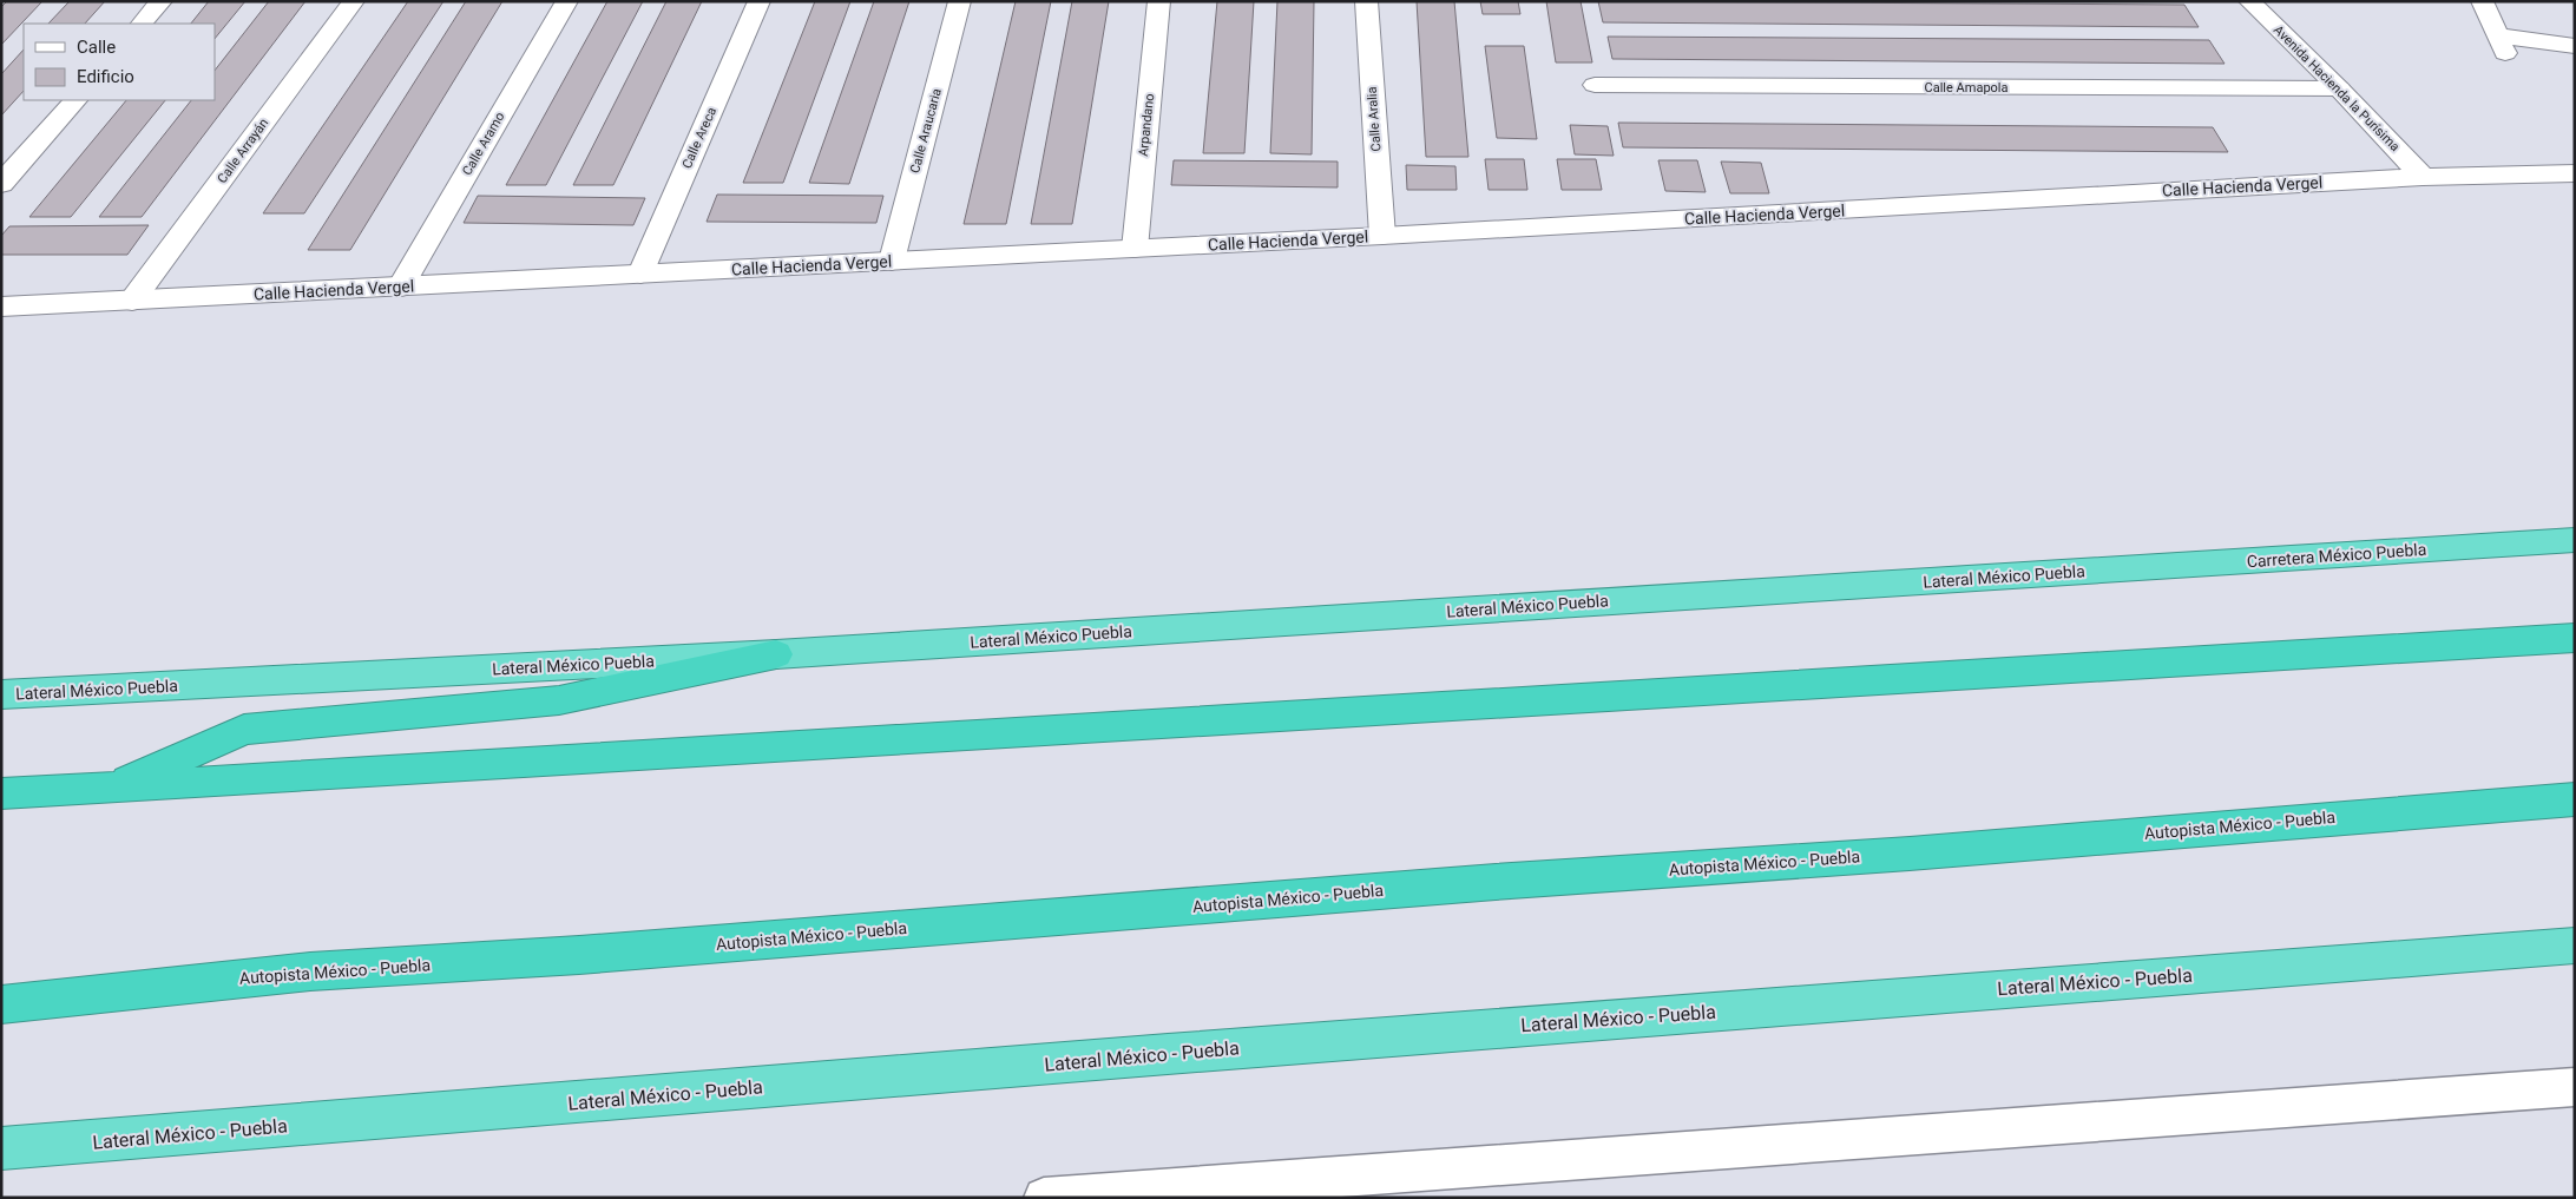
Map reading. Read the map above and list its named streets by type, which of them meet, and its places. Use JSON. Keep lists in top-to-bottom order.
{
  "streets": {
    "highway": [
      "Carretera México Puebla",
      "Lateral México Puebla",
      "Autopista México - Puebla",
      "Lateral México - Puebla"
    ],
    "street": [
      "Calle Amapola",
      "Avenida Hacienda la Purísima",
      "Calle Aralia",
      "Arpandano",
      "Calle Araucaria",
      "Calle Areca",
      "Calle Aramo",
      "Calle Arrayán",
      "Calle Hacienda Vergel"
    ]
  },
  "crossings": [
    ["Calle Amapola", "Avenida Hacienda la Purísima"],
    ["Avenida Hacienda la Purísima", "Calle Hacienda Vergel"],
    ["Calle Aralia", "Calle Hacienda Vergel"],
    ["Arpandano", "Calle Hacienda Vergel"],
    ["Calle Araucaria", "Calle Hacienda Vergel"],
    ["Calle Areca", "Calle Hacienda Vergel"],
    ["Calle Aramo", "Calle Hacienda Vergel"],
    ["Calle Arrayán", "Calle Hacienda Vergel"],
    ["Carretera México Puebla", "Lateral México Puebla"]
  ],
  "legend": ["Calle", "Edificio"]
}
